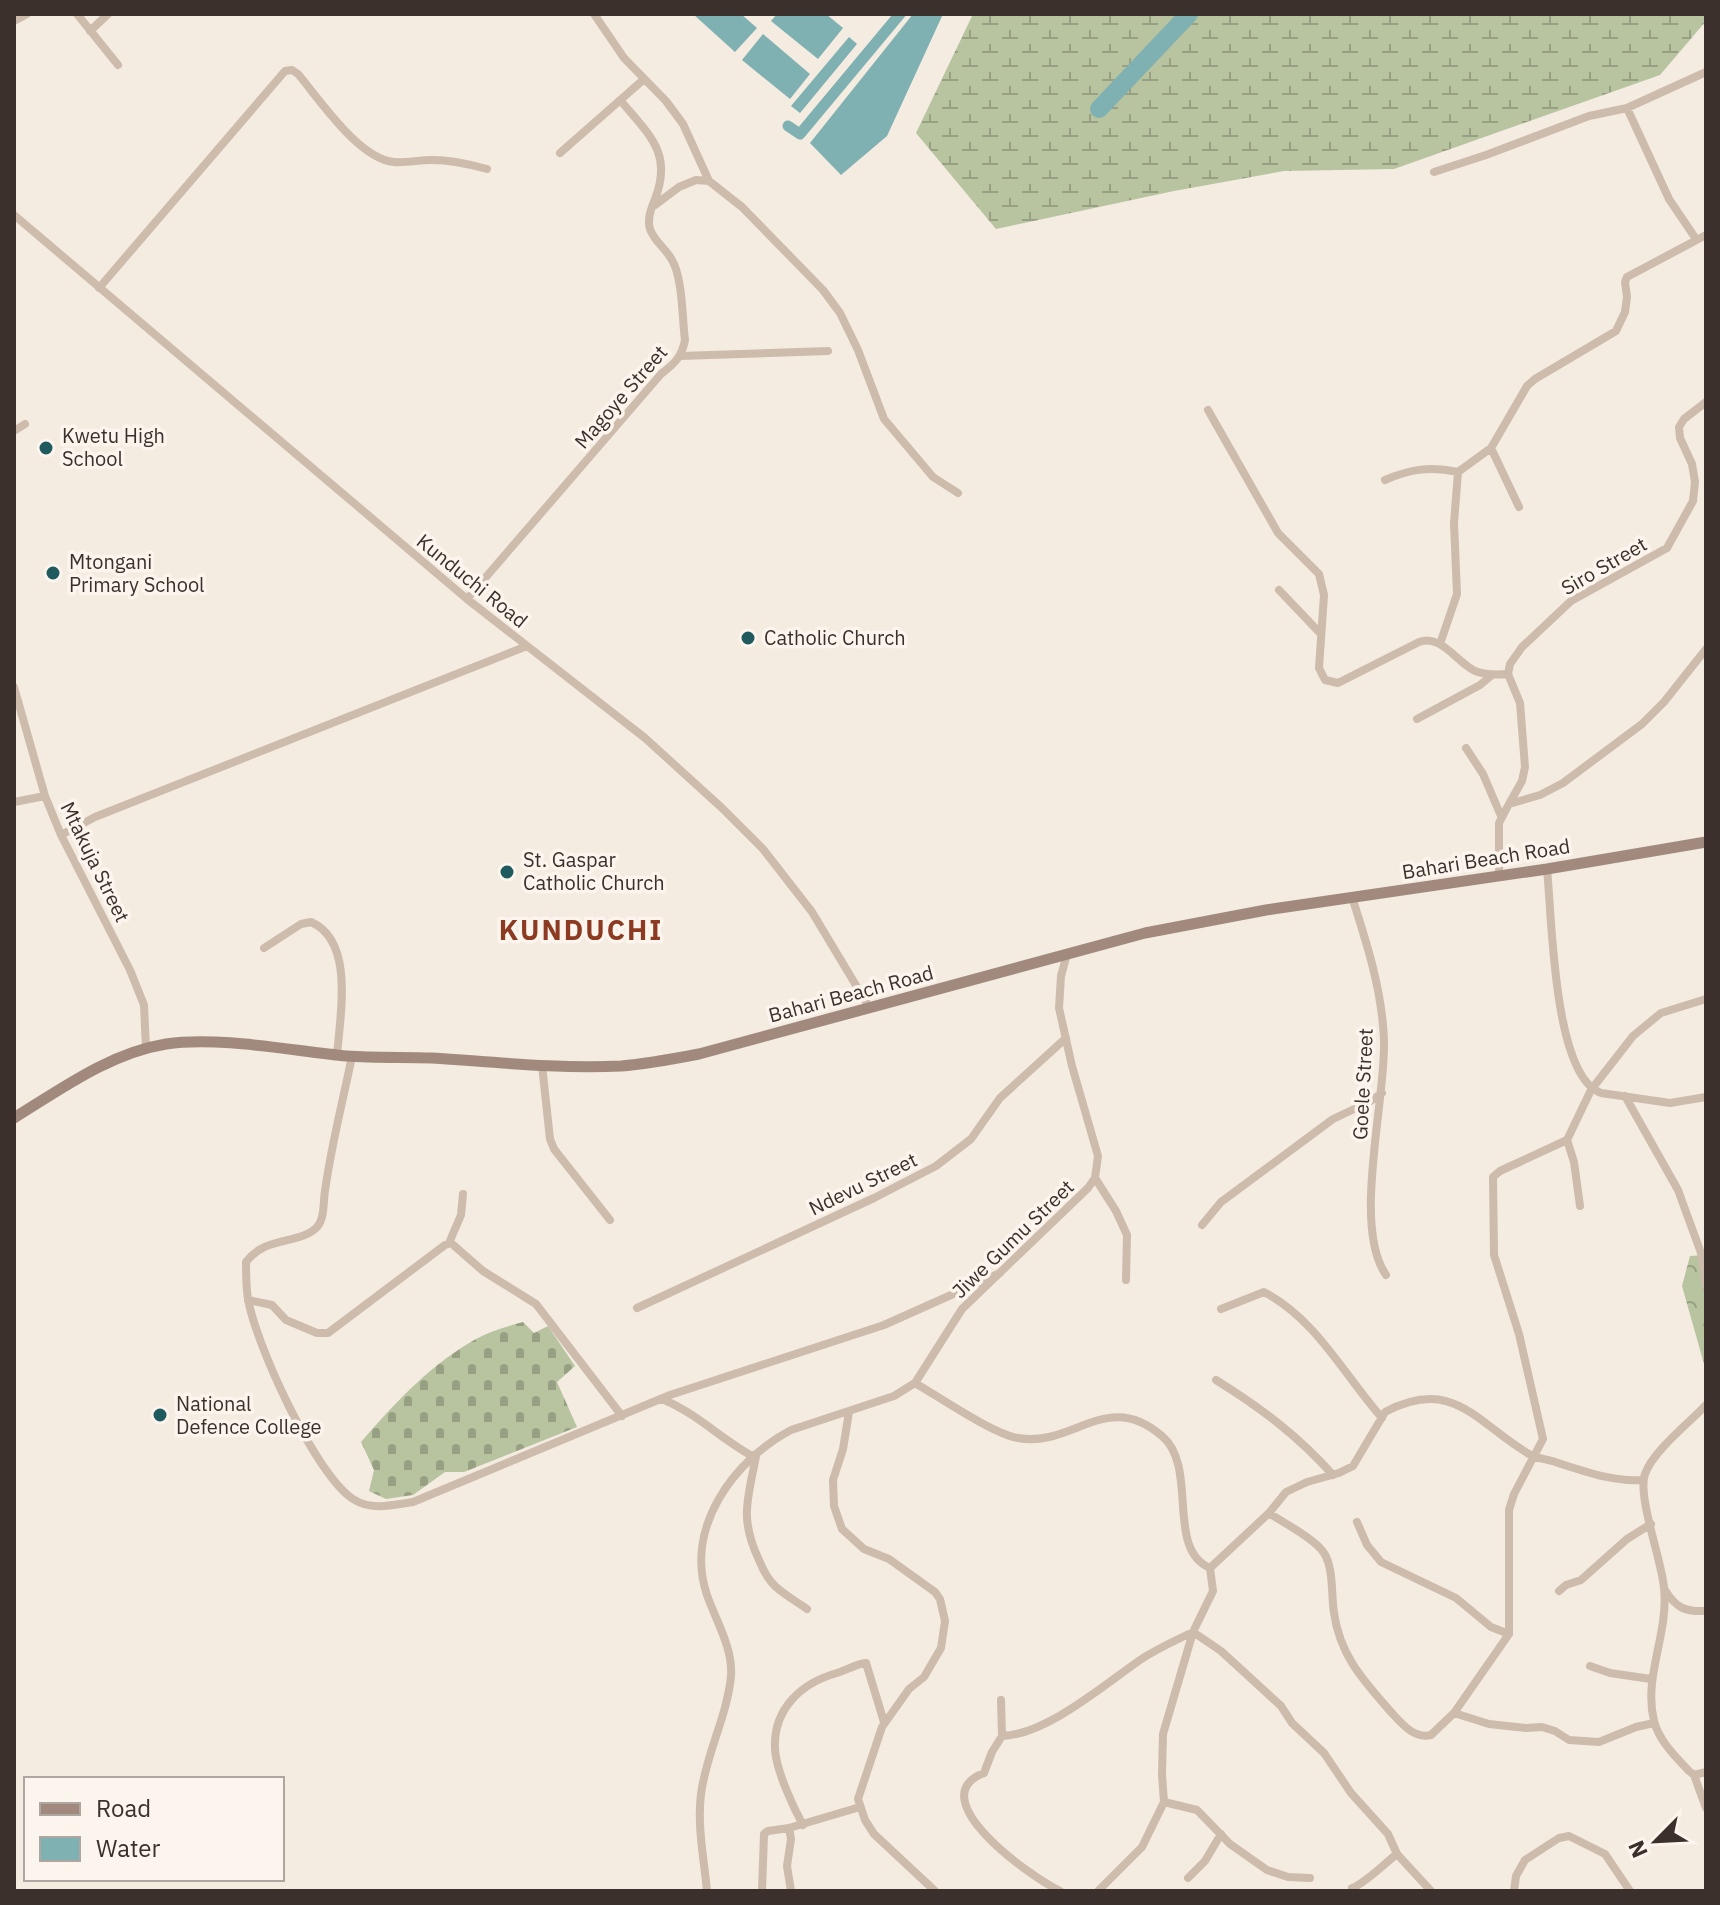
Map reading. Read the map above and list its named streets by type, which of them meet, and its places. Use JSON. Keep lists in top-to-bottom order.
{
  "streets": {
    "street": [
      "Magoye Street",
      "Siro Street",
      "Kunduchi Road",
      "Bahari Beach Road",
      "Mtakuja Street",
      "Goele Street",
      "Ndevu Street",
      "Jiwe Gumu Street"
    ]
  },
  "crossings": [
    ["Magoye Street", "Kunduchi Road"],
    ["Kunduchi Road", "Bahari Beach Road"],
    ["Bahari Beach Road", "Mtakuja Street"],
    ["Bahari Beach Road", "Goele Street"],
    ["Bahari Beach Road", "Jiwe Gumu Street"],
    ["Ndevu Street", "Jiwe Gumu Street"]
  ],
  "districts": ["KUNDUCHI"],
  "places": [
    "Kwetu High School",
    "Mtongani Primary School",
    "Catholic Church",
    "St. Gaspar Catholic Church",
    "National Defence College"
  ],
  "legend": ["Road", "Water"],
  "north": "bottom left"
}
